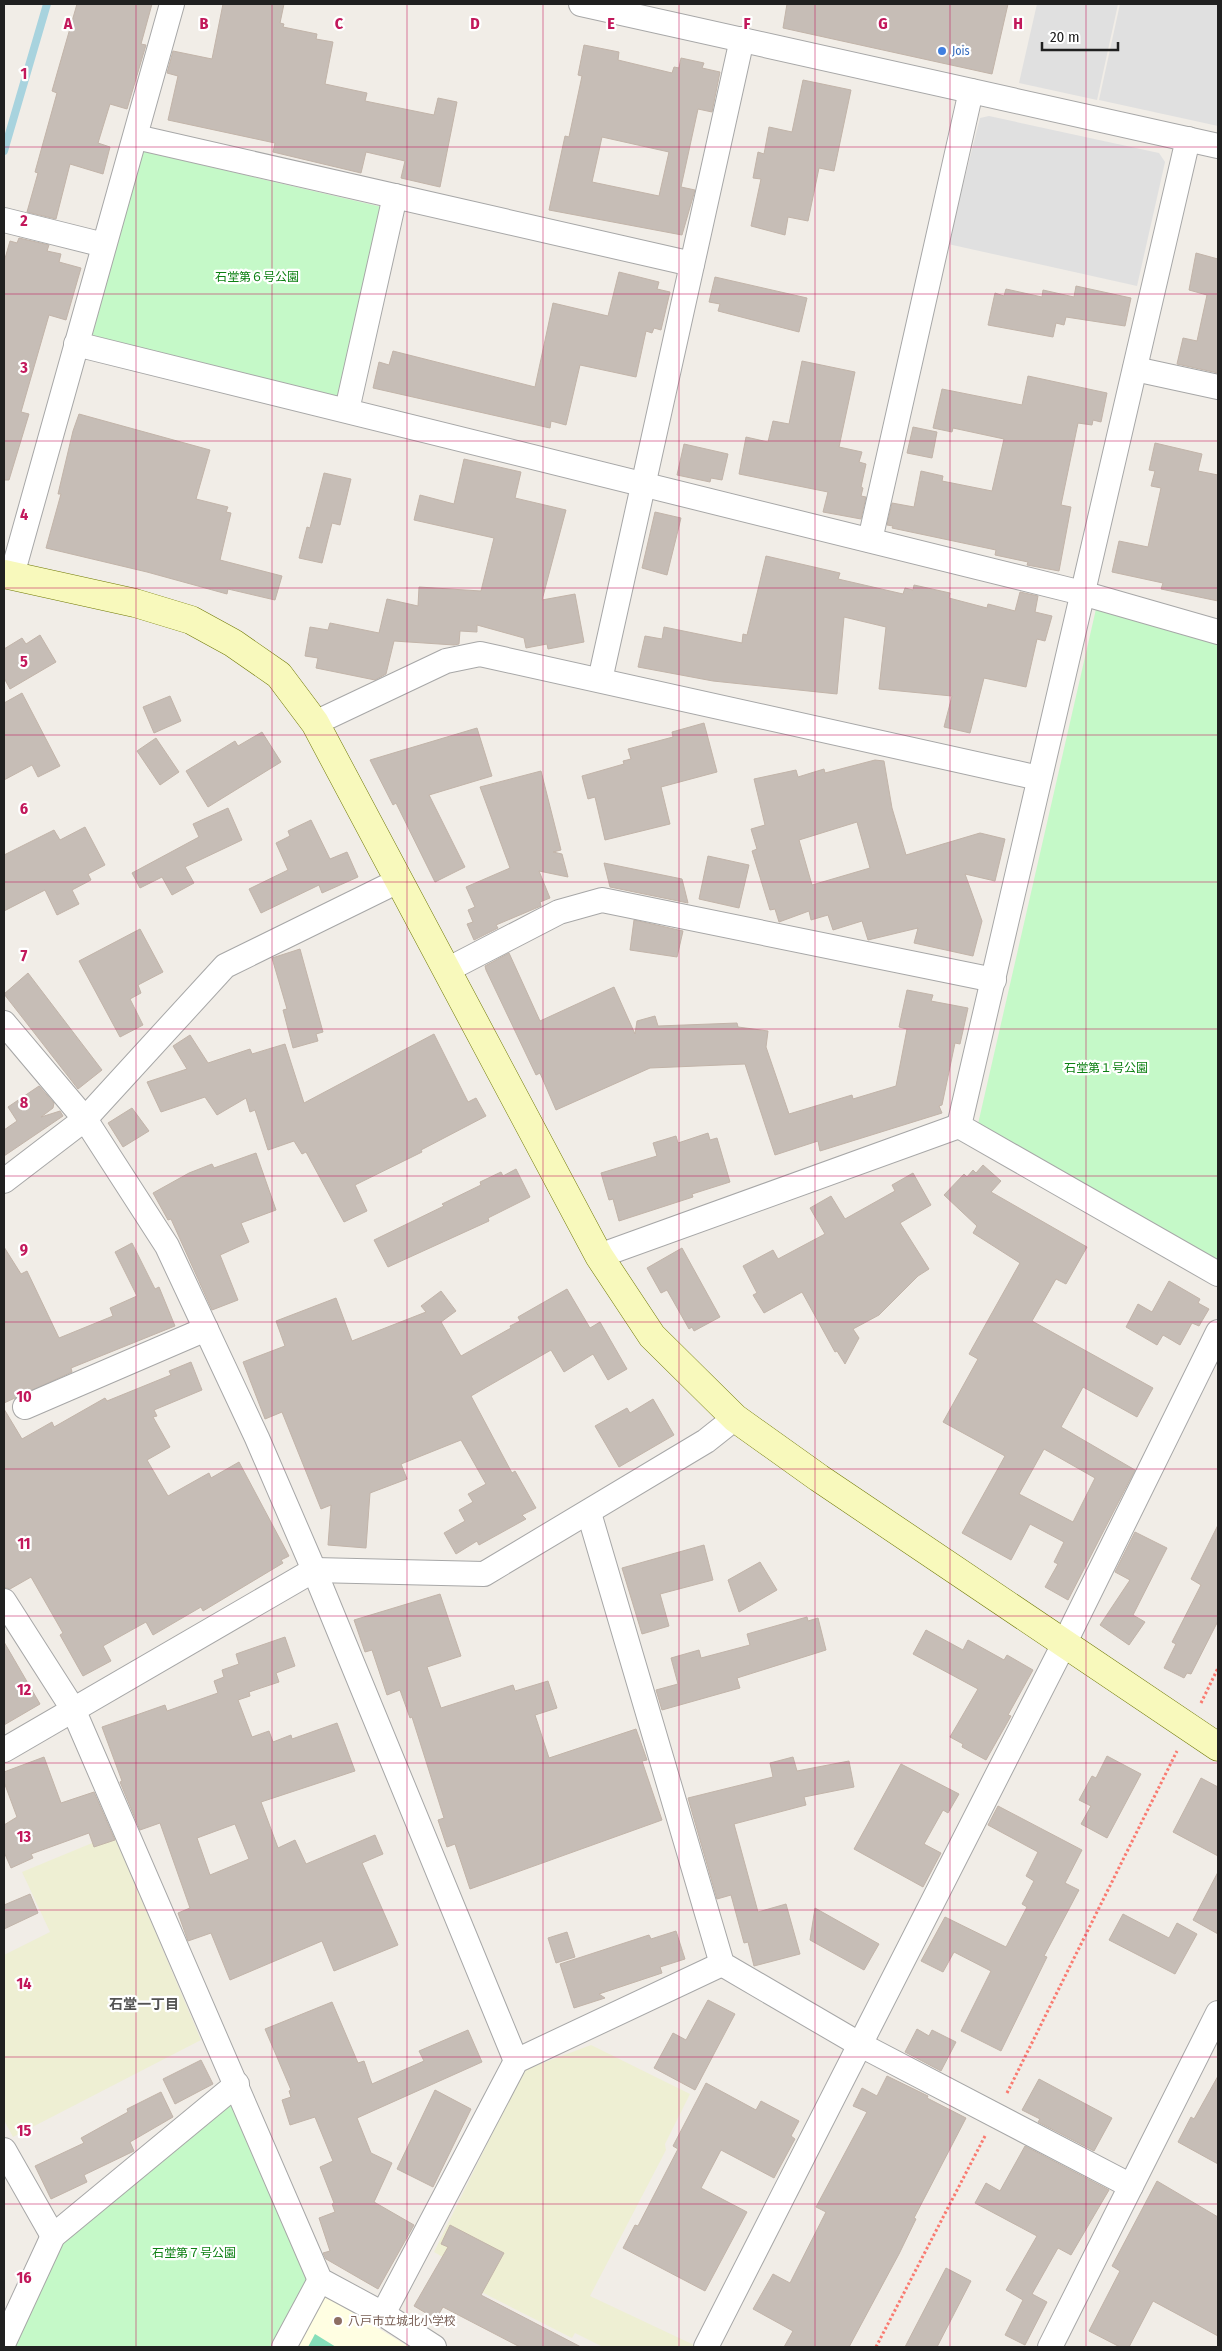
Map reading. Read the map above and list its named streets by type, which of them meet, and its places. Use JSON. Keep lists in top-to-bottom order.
{
  "districts": ["石堂一丁目"],
  "parks": ["石堂第６号公園", "石堂第１号公園", "石堂第７号公園"],
  "places": ["Jois", "八戸市立城北小学校"],
  "scale_bar": "20 m",
  "grid": {
    "columns": [
      "A",
      "B",
      "C",
      "D",
      "E",
      "F",
      "G",
      "H"
    ],
    "rows": [
      "1",
      "2",
      "3",
      "4",
      "5",
      "6",
      "7",
      "8",
      "9",
      "10",
      "11",
      "12",
      "13",
      "14",
      "15",
      "16"
    ]
  }
}
